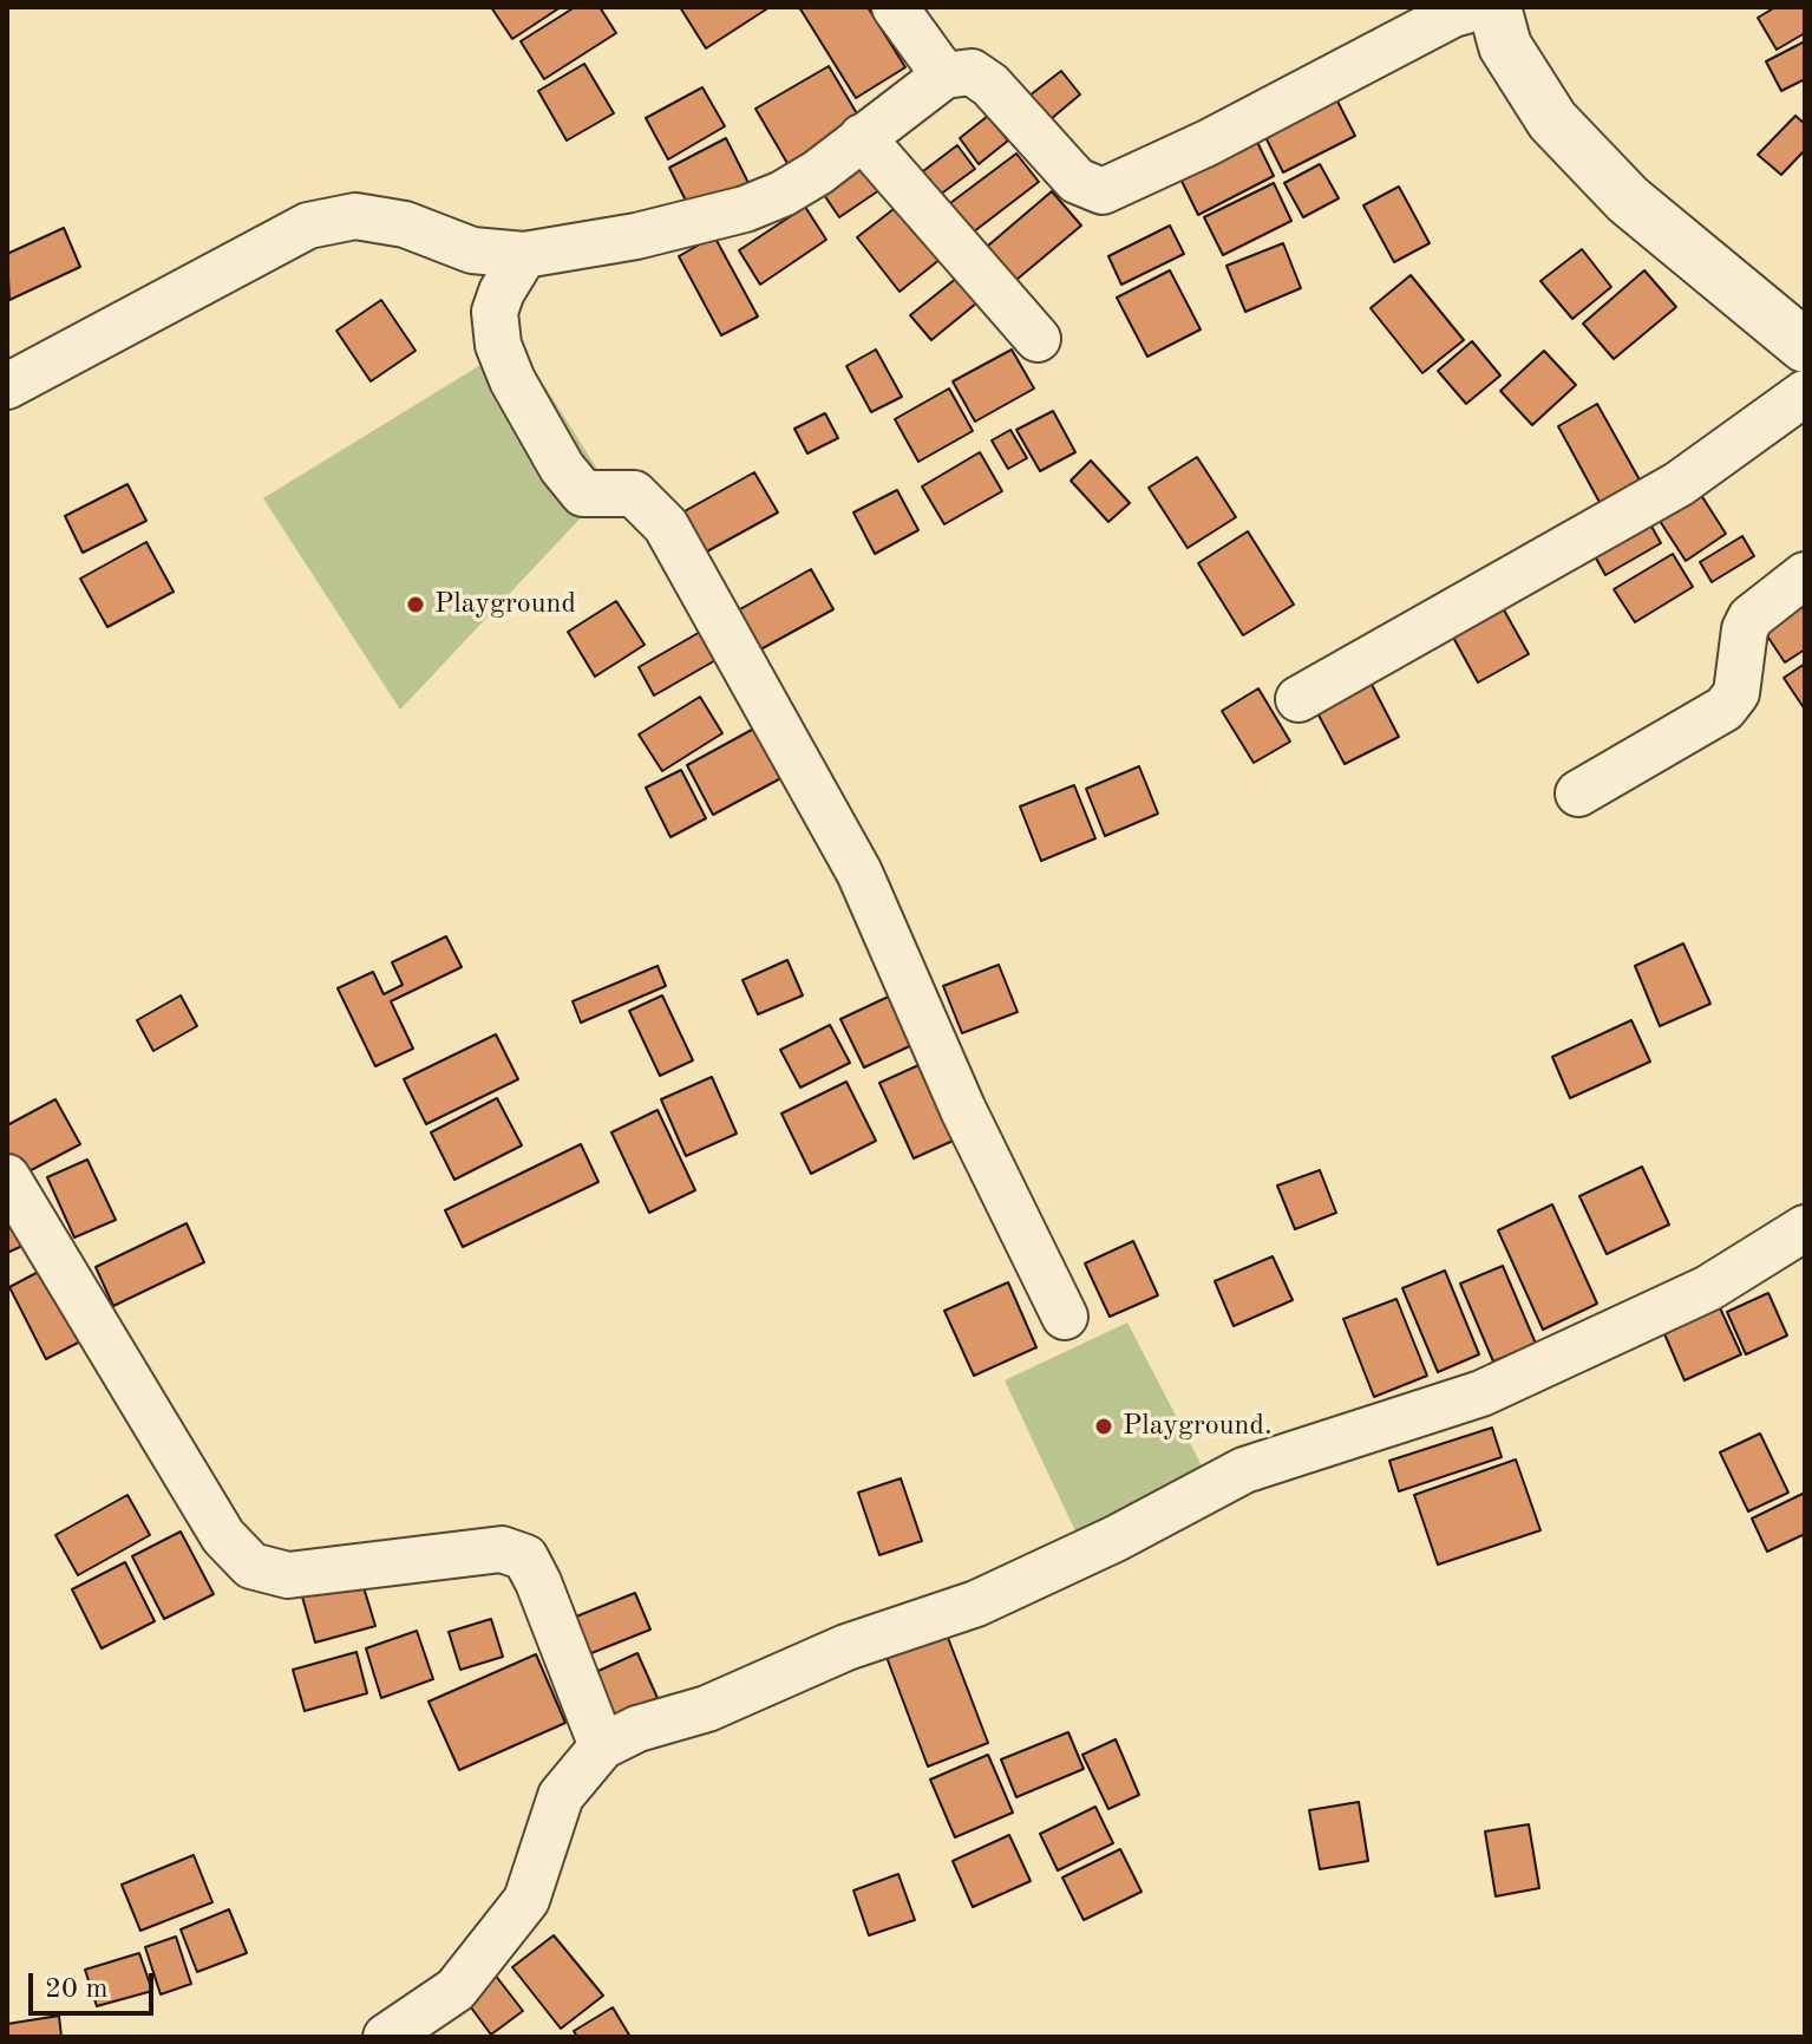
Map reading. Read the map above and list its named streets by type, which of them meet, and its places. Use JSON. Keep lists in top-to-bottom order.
{
  "places": ["Playground", "Playground."],
  "scale_bar": "20 m"
}
